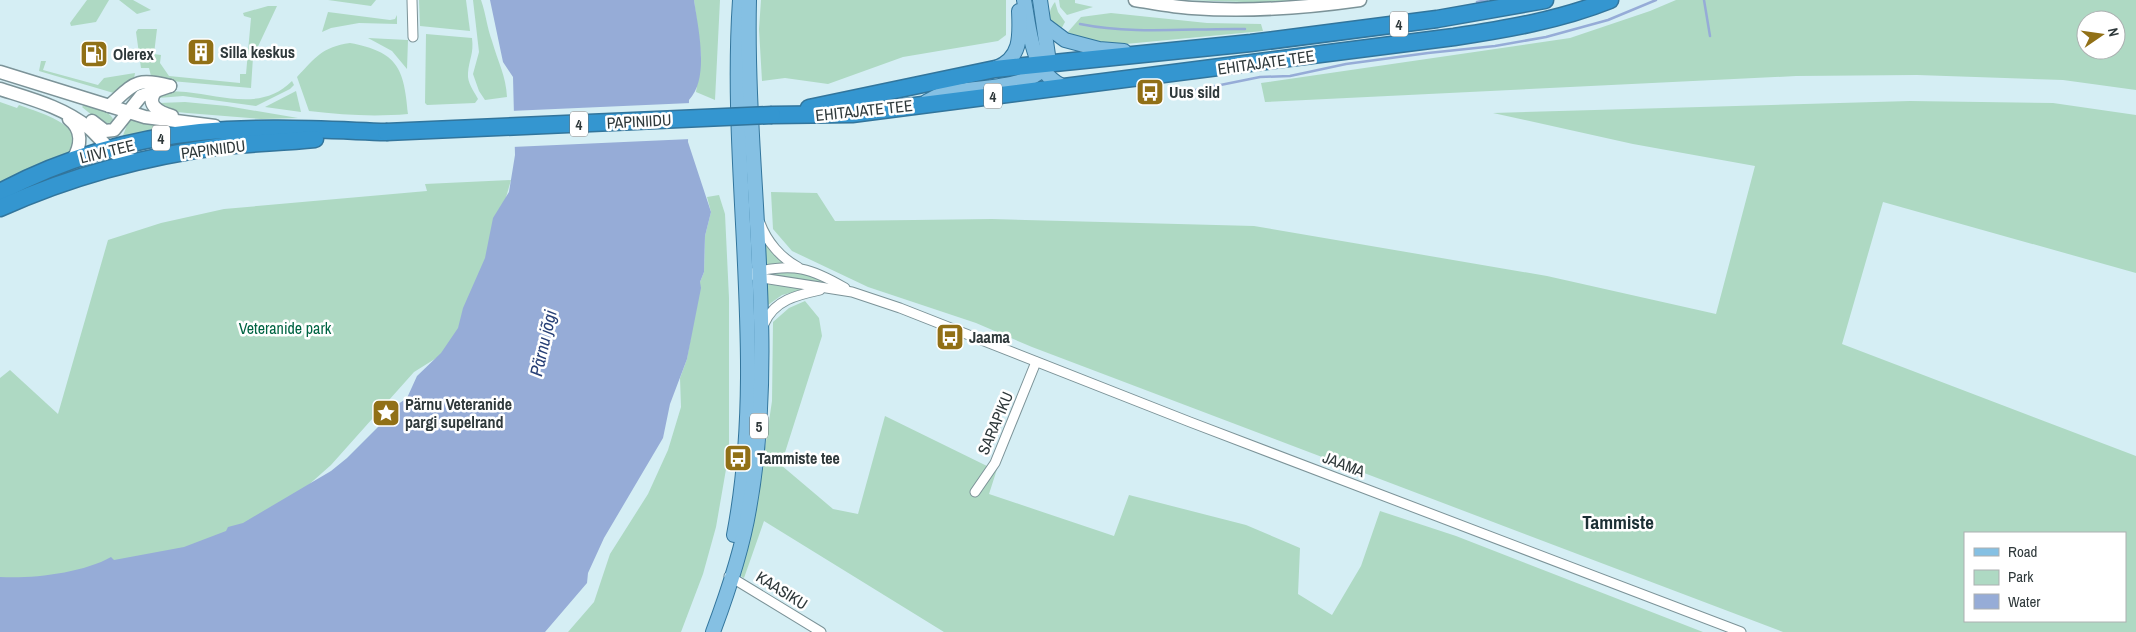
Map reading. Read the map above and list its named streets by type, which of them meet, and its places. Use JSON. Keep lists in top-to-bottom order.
{
  "streets": {
    "highway": [
      "4",
      "EHITAJATE TEE",
      "PAPINIIDU",
      "LIIVI TEE"
    ],
    "main road": ["5"],
    "street": ["SARAPIKU", "JAAMA", "KAASIKU"]
  },
  "crossings": [
    ["EHITAJATE TEE", "PAPINIIDU"],
    ["PAPINIIDU", "LIIVI TEE"],
    ["SARAPIKU", "JAAMA"],
    ["5", "JAAMA"],
    ["5", "KAASIKU"]
  ],
  "districts": ["Tammiste"],
  "water": ["Pärnu jõgi"],
  "parks": ["Veteranide park"],
  "places": {
    "building": ["Silla keskus"],
    "fuel station": ["Olerex"],
    "bus stop": ["Uus sild", "Jaama", "Tammiste tee"],
    "place": ["Pärnu Veteranide pargi supelrand"]
  },
  "legend": ["Road", "Park", "Water"],
  "north": "right"
}
